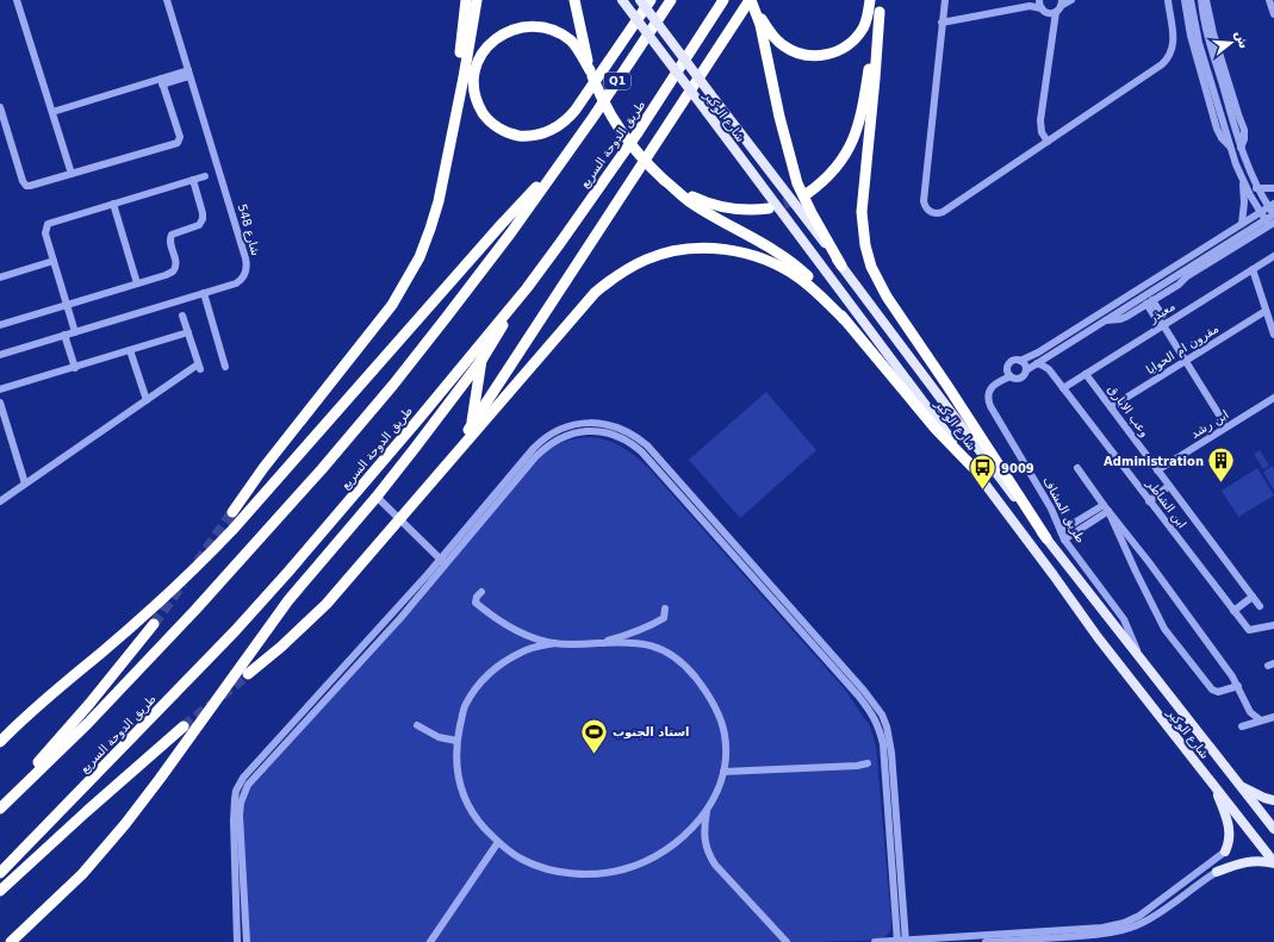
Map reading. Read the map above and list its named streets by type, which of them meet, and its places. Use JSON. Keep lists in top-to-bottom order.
{
  "streets": {
    "highway": ["Q1", "طريق الدوحة السريع"],
    "main road": ["شارع الوكير"],
    "street": [
      "شارع 548",
      "معيذر",
      "مقرون ام الحوايا",
      "وعب الابارق",
      "ابن رشد",
      "ابن الشاطر",
      "طريق المشاف"
    ]
  },
  "crossings": [
    ["شارع الوكير", "طريق المشاف"],
    ["معيذر", "وعب الابارق"],
    ["معيذر", "ابن الشاطر"],
    ["مقرون ام الحوايا", "وعب الابارق"],
    ["وعب الابارق", "ابن رشد"]
  ],
  "places": {
    "building": ["Administration"],
    "bus stop": ["9009"],
    "sports": ["استاد الجنوب"]
  },
  "north": "right"
}
